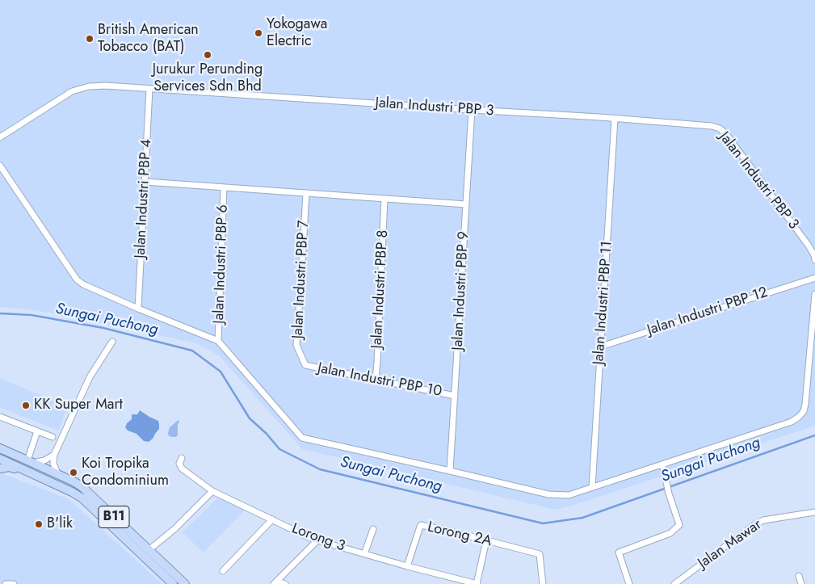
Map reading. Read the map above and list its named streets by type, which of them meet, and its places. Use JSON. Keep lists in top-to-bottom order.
{
  "streets": {
    "main road": ["B11"],
    "street": [
      "Jalan Industri PBP 3",
      "Jalan Industri PBP 4",
      "Jalan Industri PBP 6",
      "Jalan Industri PBP 7",
      "Jalan Industri PBP 8",
      "Jalan Industri PBP 9",
      "Jalan Industri PBP 11",
      "Jalan Industri PBP 12",
      "Jalan Industri PBP 10",
      "Lorong 2A",
      "Lorong 3",
      "Jalan Mawar"
    ]
  },
  "crossings": [
    ["Jalan Industri PBP 3", "Jalan Industri PBP 4"],
    ["Jalan Industri PBP 3", "Jalan Industri PBP 9"],
    ["Jalan Industri PBP 3", "Jalan Industri PBP 11"],
    ["Jalan Industri PBP 7", "Jalan Industri PBP 10"],
    ["Jalan Industri PBP 8", "Jalan Industri PBP 10"],
    ["Jalan Industri PBP 9", "Jalan Industri PBP 10"],
    ["Jalan Industri PBP 11", "Jalan Industri PBP 12"],
    ["Lorong 2A", "Lorong 3"]
  ],
  "water": ["Sungai Puchong"],
  "places": [
    "Yokogawa Electric",
    "British American Tobacco (BAT)",
    "Jurukur Perunding Services Sdn Bhd",
    "KK Super Mart",
    "Koi Tropika Condominium",
    "B'lik"
  ]
}
